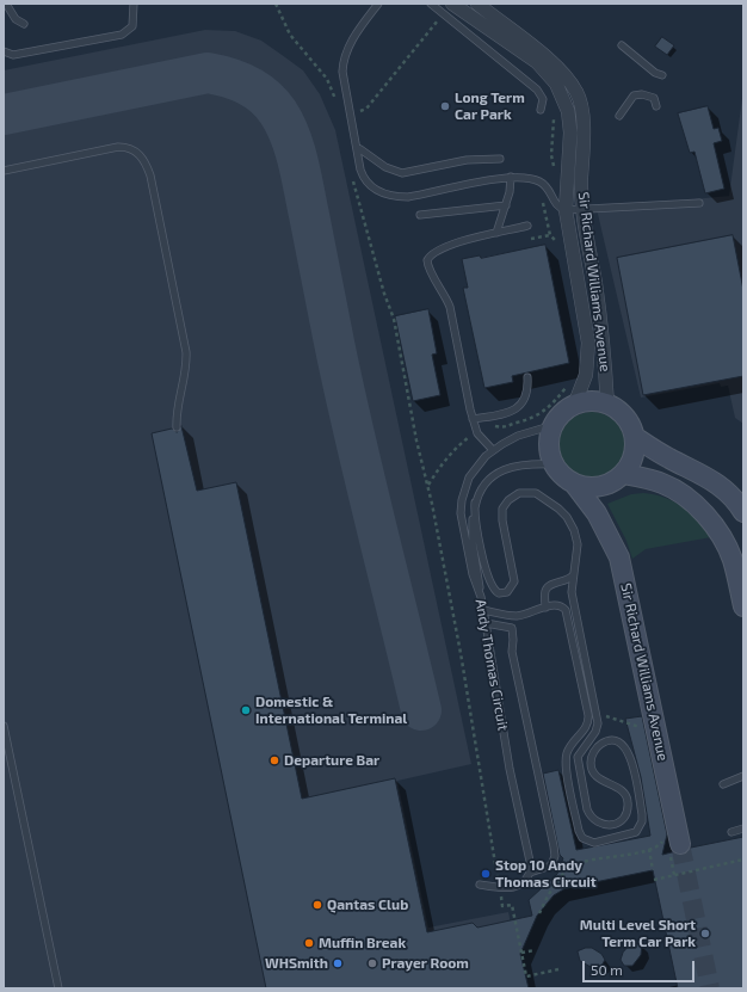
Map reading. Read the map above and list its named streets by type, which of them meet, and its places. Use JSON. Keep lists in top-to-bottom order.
{
  "streets": {
    "street": ["Sir Richard Williams Avenue"],
    "lane": ["Andy Thomas Circuit"]
  },
  "crossings": [
    ["Sir Richard Williams Avenue", "Andy Thomas Circuit"]
  ],
  "places": [
    "Long Term Car Park",
    "Domestic & International Terminal",
    "Departure Bar",
    "Stop 10 Andy Thomas Circuit",
    "Qantas Club",
    "Multi Level Short Term Car Park",
    "Muffin Break",
    "WHSmith",
    "Prayer Room"
  ],
  "scale_bar": "50 m"
}
